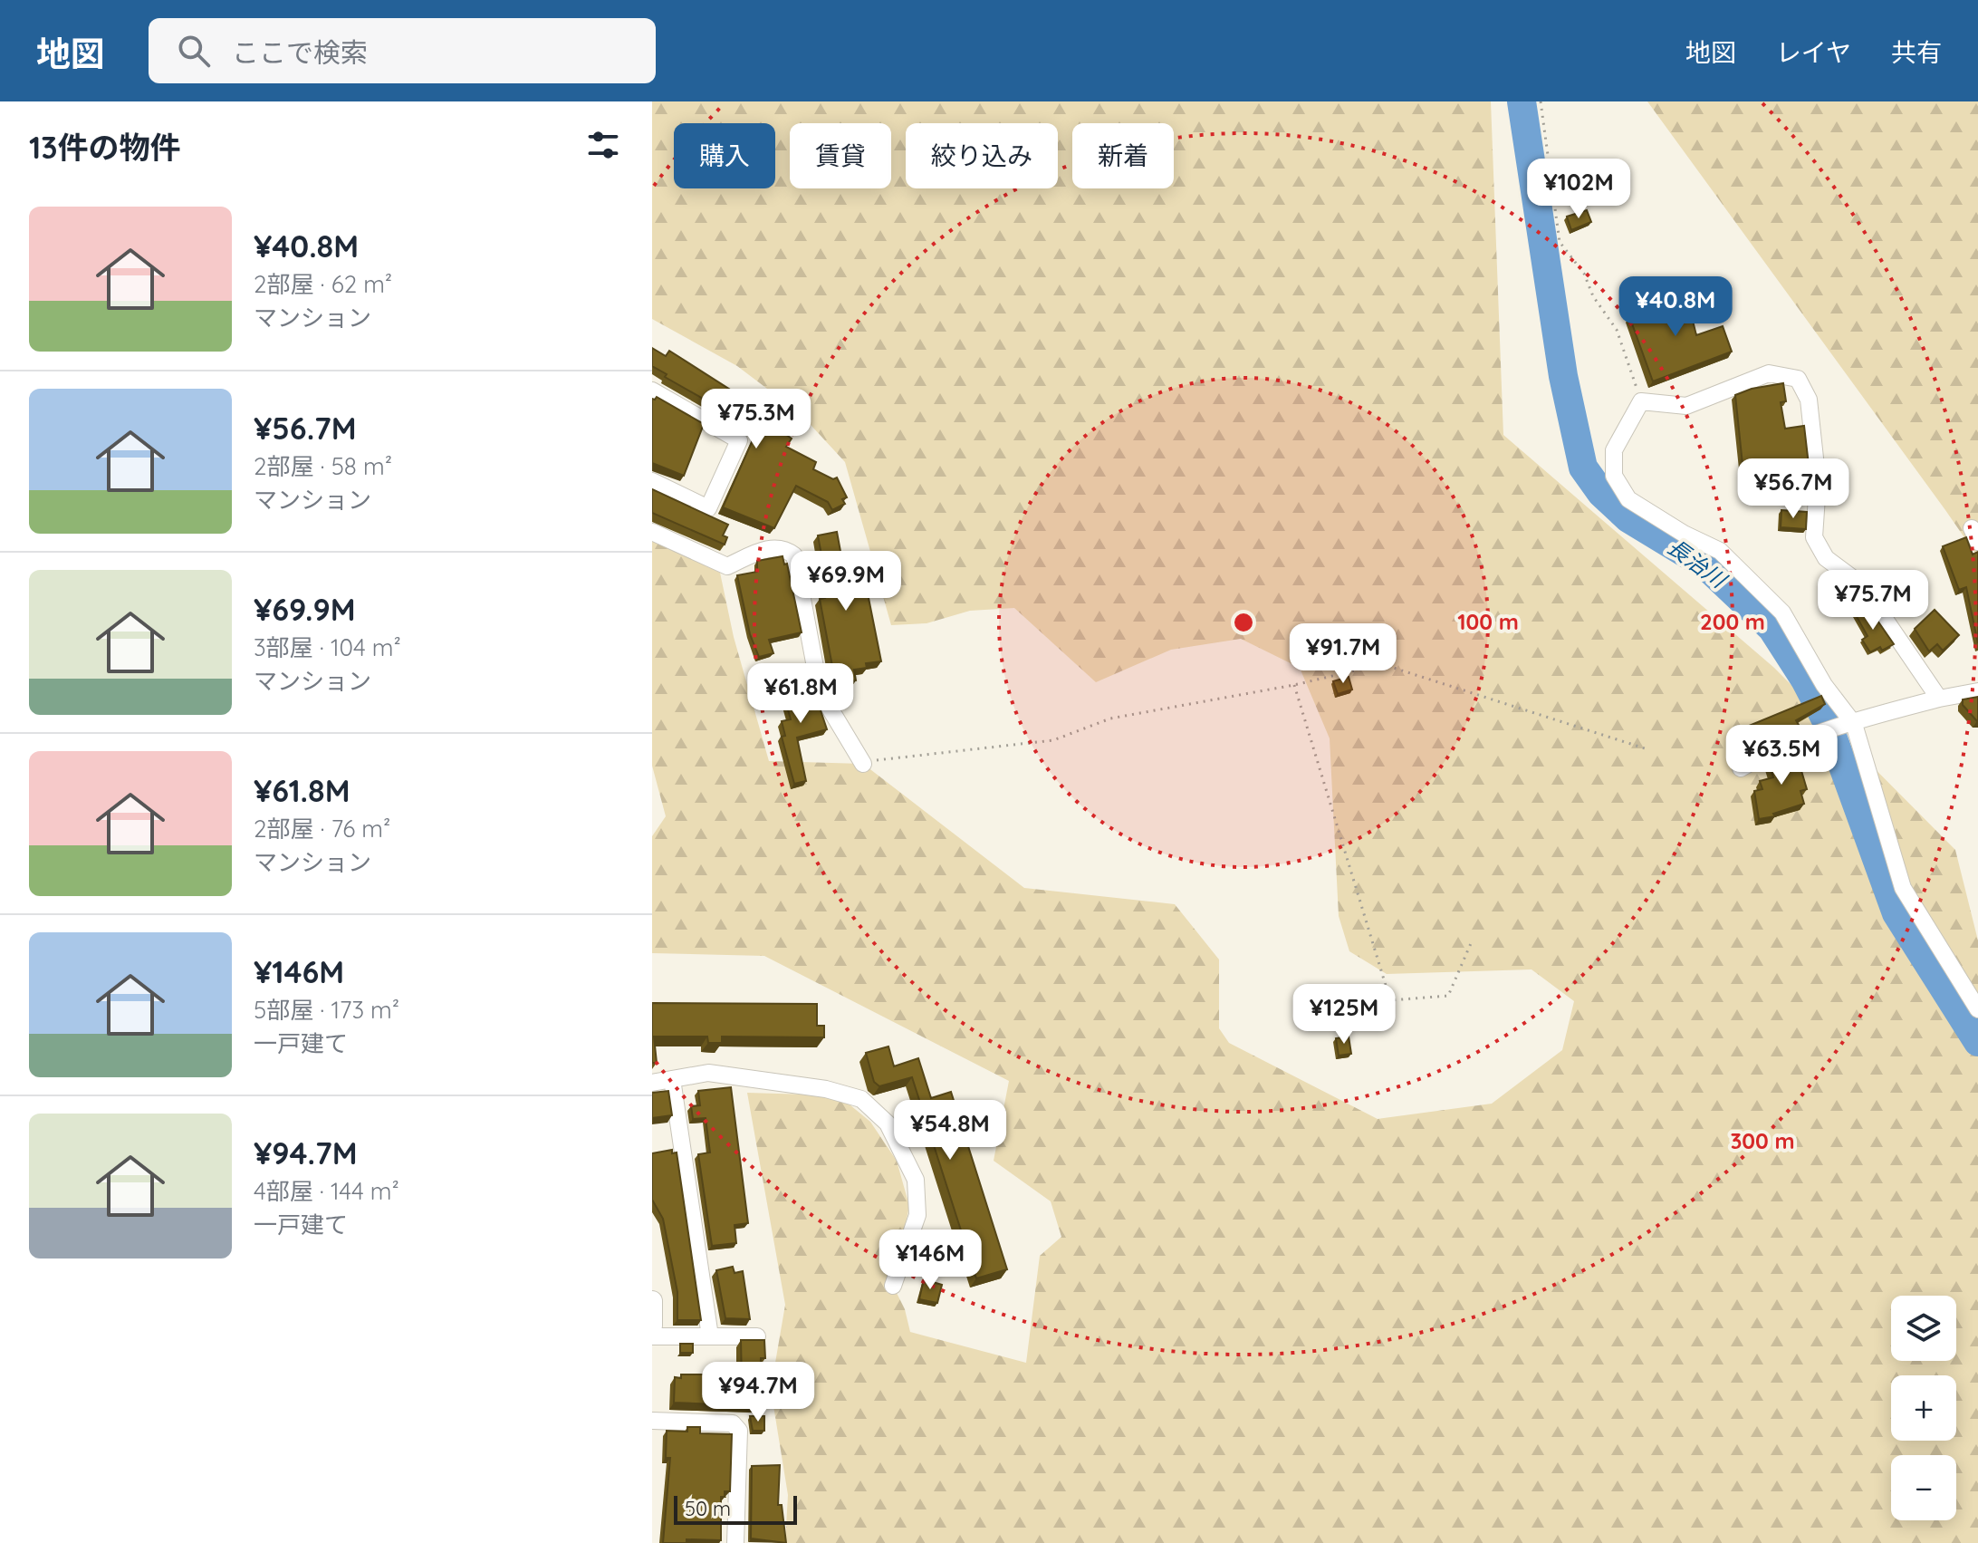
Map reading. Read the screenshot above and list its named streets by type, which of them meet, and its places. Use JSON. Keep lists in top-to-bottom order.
{
  "water": ["長治川"],
  "scale_bar": "50 m",
  "page": {
    "header": "地図",
    "search": "ここで検索",
    "nav": ["地図", "レイヤ", "共有"],
    "heading": "13件の物件",
    "chip": [
      "購入",
      "賃貸",
      "絞り込み",
      "新着"
    ],
    "price": [
      "¥102M",
      "¥40.8M",
      "¥75.3M",
      "¥56.7M",
      "¥69.9M",
      "¥75.7M",
      "¥91.7M",
      "¥61.8M",
      "¥63.5M",
      "¥125M",
      "¥54.8M",
      "¥146M",
      "¥94.7M"
    ],
    "list": [
      {
        "name": "¥40.8M",
        "note": "2部屋 · 62 m² · マンション"
      },
      {
        "name": "¥56.7M",
        "note": "2部屋 · 58 m² · マンション"
      },
      {
        "name": "¥69.9M",
        "note": "3部屋 · 104 m² · マンション"
      },
      {
        "name": "¥61.8M",
        "note": "2部屋 · 76 m² · マンション"
      },
      {
        "name": "¥146M",
        "note": "5部屋 · 173 m² · 一戸建て"
      },
      {
        "name": "¥94.7M",
        "note": "4部屋 · 144 m² · 一戸建て"
      }
    ],
    "map_buttons": ["+", "−"],
    "scale": "50 m"
  },
  "rings": ["100 m", "200 m", "300 m"]
}
